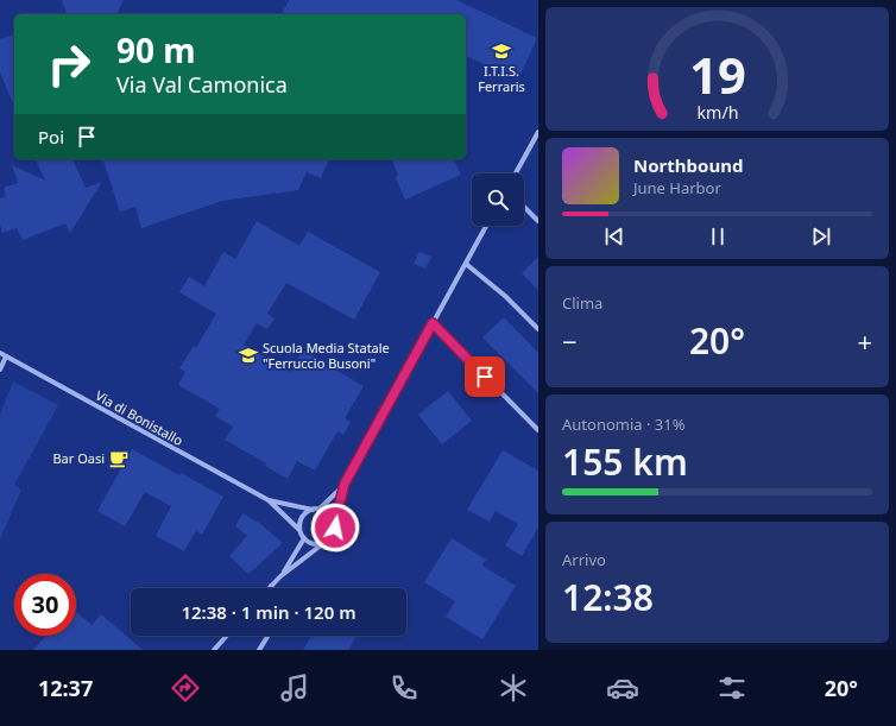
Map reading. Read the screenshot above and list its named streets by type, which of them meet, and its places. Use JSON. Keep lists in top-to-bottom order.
{
  "streets": {
    "street": ["Via di Bonistallo"]
  },
  "places": {
    "school or university": ["I.T.I.S. Ferraris", "Scuola Media Statale \"Ferruccio Busoni\""],
    "cafe": ["Bar Oasi"]
  },
  "page": {
    "turn": ["90 m", "Via Val Camonica"],
    "then": "Poi",
    "song": ["Northbound", "June Harbor"],
    "tile": [
      "Clima",
      ["Autonomia · 31%", "155 km"],
      ["Arrivo", "12:38"]
    ],
    "heat": ["−", "20°", "+"],
    "limit": "30",
    "trip": "12:38 · 1 min · 120 m",
    "tabs": ["12:37", "20°"],
    "gauge": ["19", "km/h"]
  }
}
